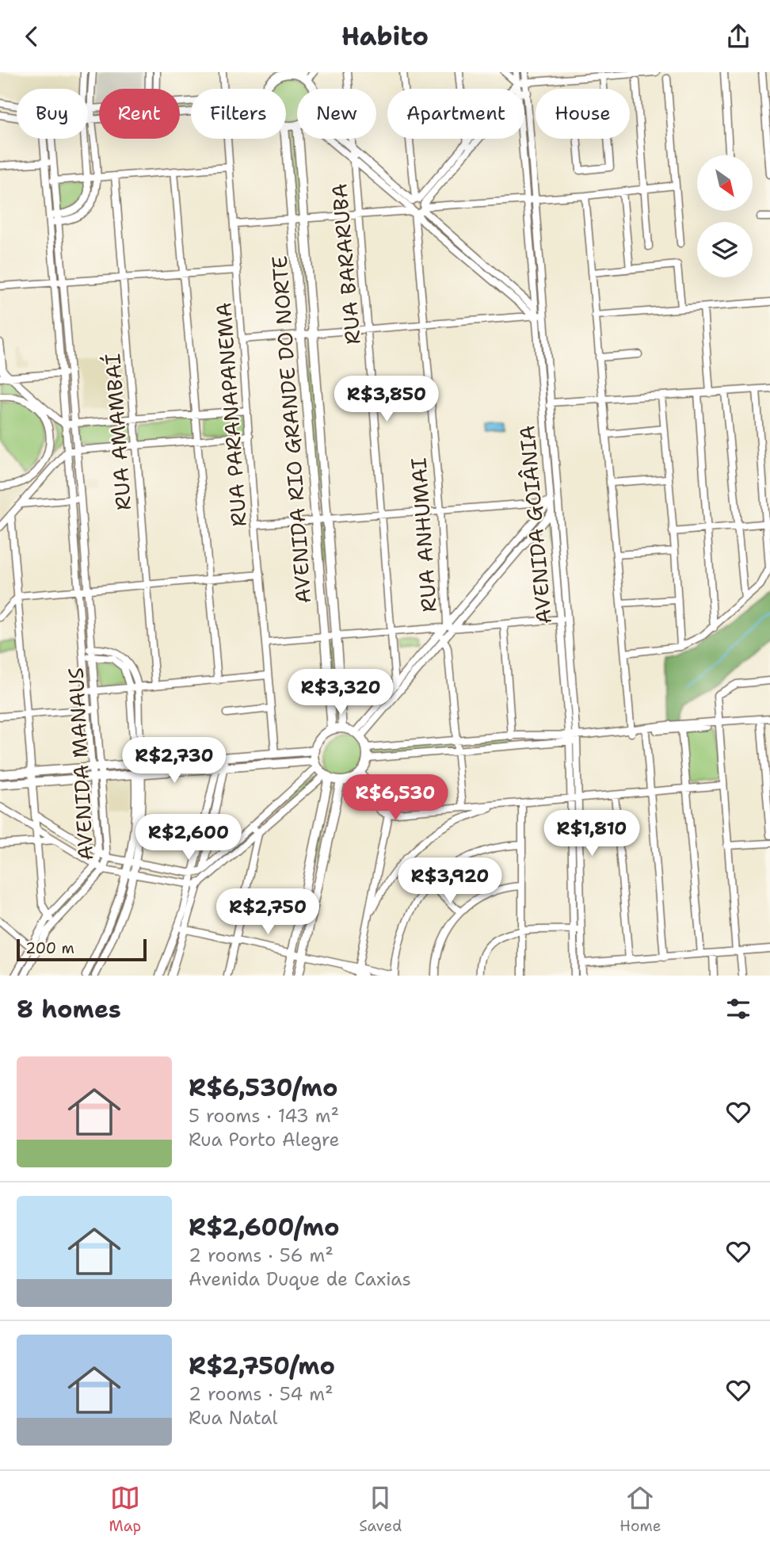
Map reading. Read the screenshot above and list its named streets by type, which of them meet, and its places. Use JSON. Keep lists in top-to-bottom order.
{
  "streets": {
    "main road": ["AVENIDA RIO GRANDE DO NORTE"],
    "street": [
      "RUA BARARUBA",
      "RUA PARANAPANEMA",
      "RUA AMAMBAÍ",
      "AVENIDA GOIÂNIA",
      "RUA ANHUMAI",
      "AVENIDA MANAUS"
    ]
  },
  "scale_bar": "200 m",
  "north": "bottom right",
  "page": {
    "header": "Habito",
    "chip": [
      "Buy",
      "Rent",
      "Filters",
      "New",
      "Apartment",
      "House"
    ],
    "price": [
      "R$3,850",
      "R$3,320",
      "R$2,730",
      "R$6,530",
      "R$1,810",
      "R$2,600",
      "R$3,920",
      "R$2,750"
    ],
    "scale": "200 m",
    "heading": "8 homes",
    "list": [
      {
        "name": "R$6,530/mo",
        "note": "5 rooms · 143 m² · Rua Porto Alegre"
      },
      {
        "name": "R$2,600/mo",
        "note": "2 rooms · 56 m² · Avenida Duque de Caxias"
      },
      {
        "name": "R$2,750/mo",
        "note": "2 rooms · 54 m² · Rua Natal"
      }
    ],
    "tabs": ["Map", "Saved", "Home"]
  }
}
